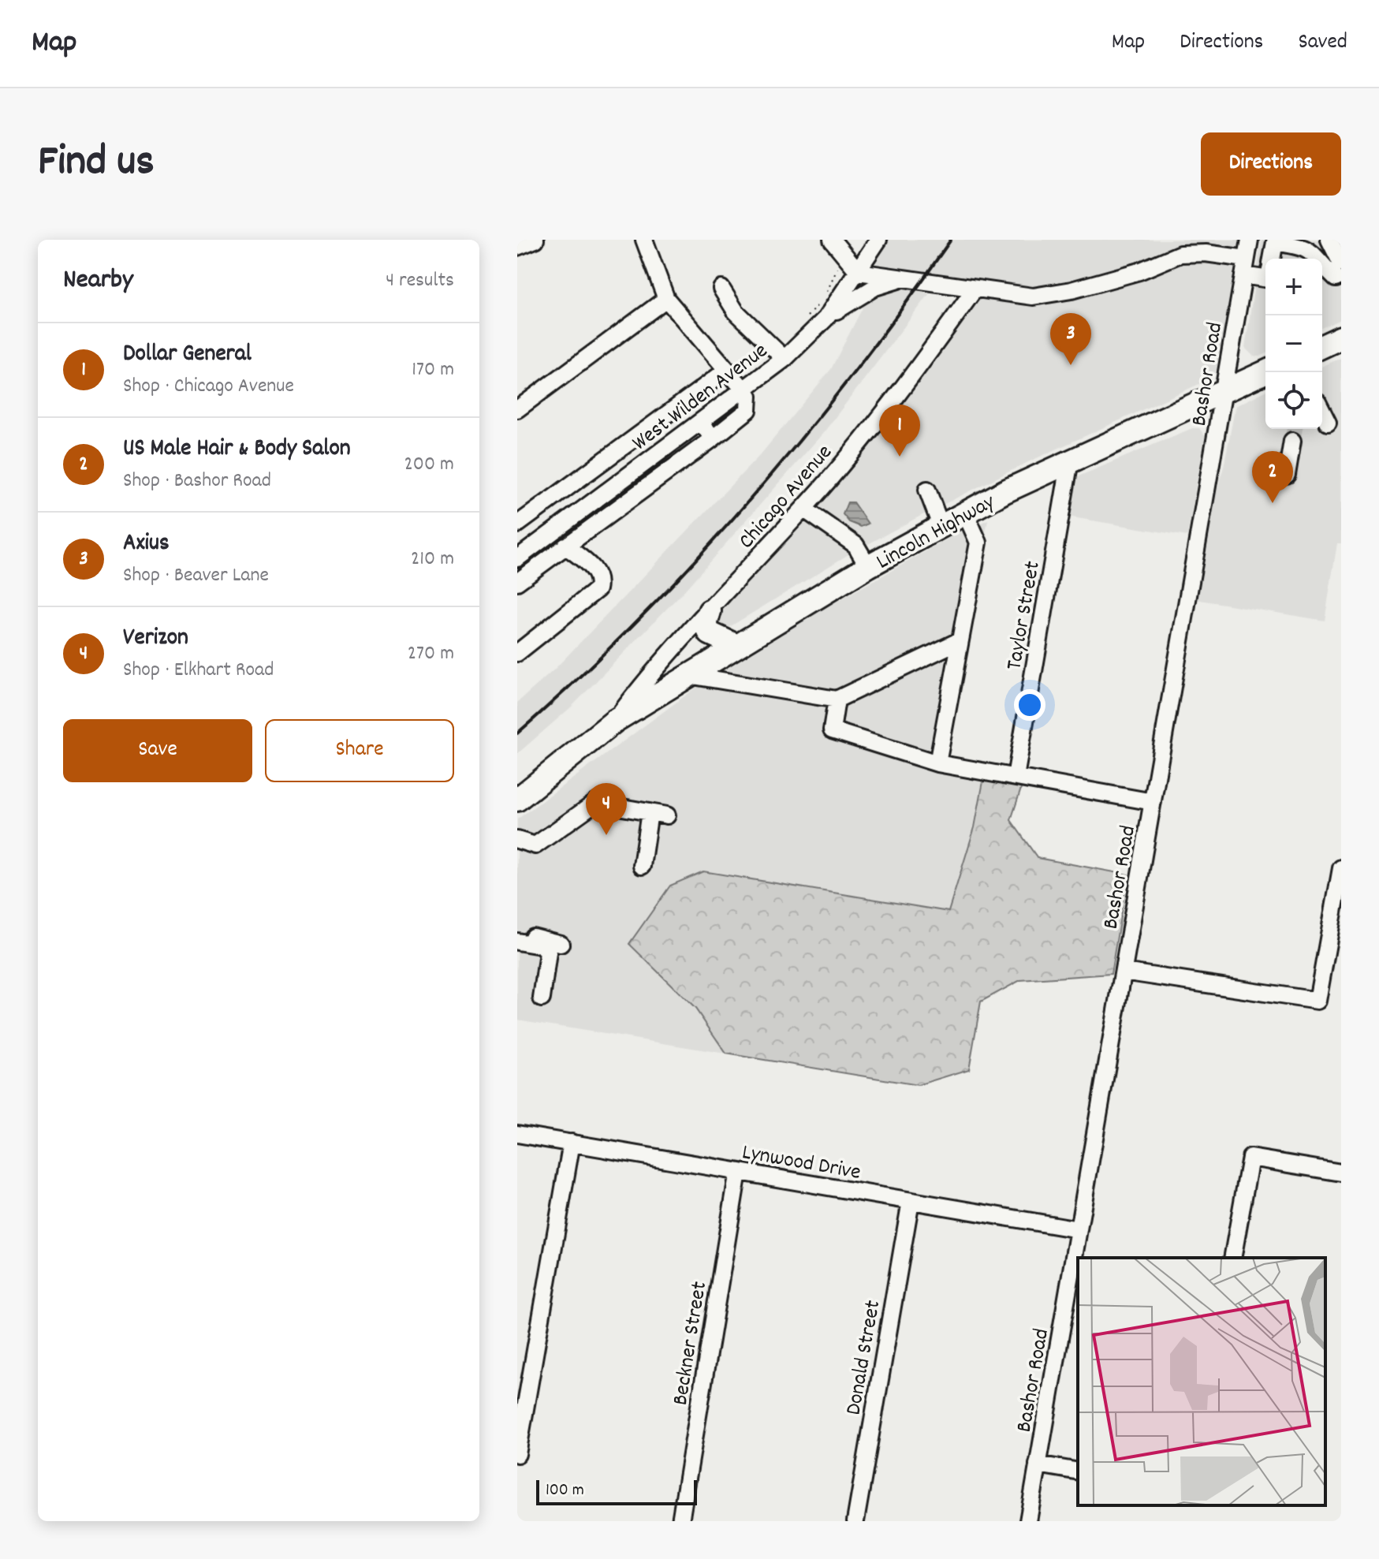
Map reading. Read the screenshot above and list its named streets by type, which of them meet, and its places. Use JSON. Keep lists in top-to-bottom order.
{
  "streets": {
    "highway": ["Lincoln Highway"],
    "street": [
      "Bashor Road",
      "West Wilden Avenue",
      "Chicago Avenue",
      "Taylor Street",
      "Lynwood Drive",
      "Beckner Street",
      "Donald Street"
    ]
  },
  "crossings": [
    ["Bashor Road", "Lincoln Highway"],
    ["Bashor Road", "Lynwood Drive"],
    ["Chicago Avenue", "Lincoln Highway"],
    ["Lincoln Highway", "Taylor Street"],
    ["Lynwood Drive", "Beckner Street"],
    ["Lynwood Drive", "Donald Street"]
  ],
  "scale_bar": "100 m",
  "page": {
    "header": "Map",
    "nav": ["Map", "Directions", "Saved"],
    "title": "Find us",
    "buttons": [
      "Directions",
      ["Save", "Share"]
    ],
    "heading": ["Nearby", "4 results"],
    "map_buttons": ["+", "−"],
    "pins": [
      "3",
      "1",
      "2",
      "4"
    ],
    "list": [
      {
        "mark": "1",
        "name": "Dollar General",
        "note": "Shop · Chicago Avenue",
        "value": "170 m"
      },
      {
        "mark": "2",
        "name": "US Male Hair & Body Salon",
        "note": "Shop · Bashor Road",
        "value": "200 m"
      },
      {
        "mark": "3",
        "name": "Axius",
        "note": "Shop · Beaver Lane",
        "value": "210 m"
      },
      {
        "mark": "4",
        "name": "Verizon",
        "note": "Shop · Elkhart Road",
        "value": "270 m"
      }
    ],
    "scale": "100 m"
  }
}
